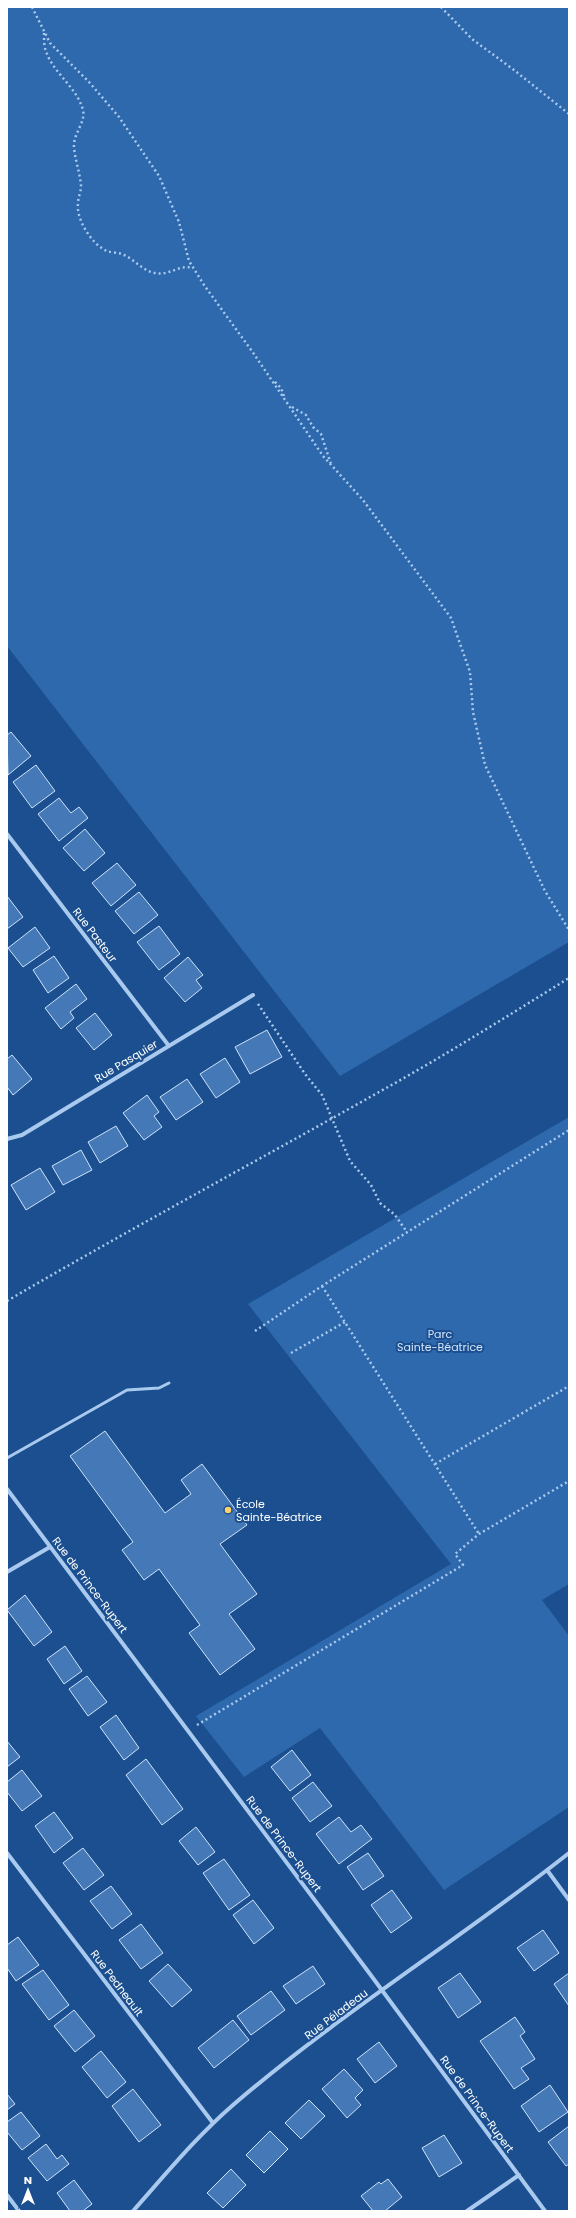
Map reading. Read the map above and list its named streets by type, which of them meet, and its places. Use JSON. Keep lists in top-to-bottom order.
{
  "streets": {
    "street": [
      "Rue Pasteur",
      "Rue Pasquier",
      "Rue de Prince-Rupert",
      "Rue Pedneault",
      "Rue Péladeau"
    ]
  },
  "crossings": [
    ["Rue Pasteur", "Rue Pasquier"],
    ["Rue de Prince-Rupert", "Rue Péladeau"],
    ["Rue Pedneault", "Rue Péladeau"]
  ],
  "parks": ["Parc Sainte-Béatrice"],
  "places": ["École Sainte-Béatrice"],
  "north": "top"
}
